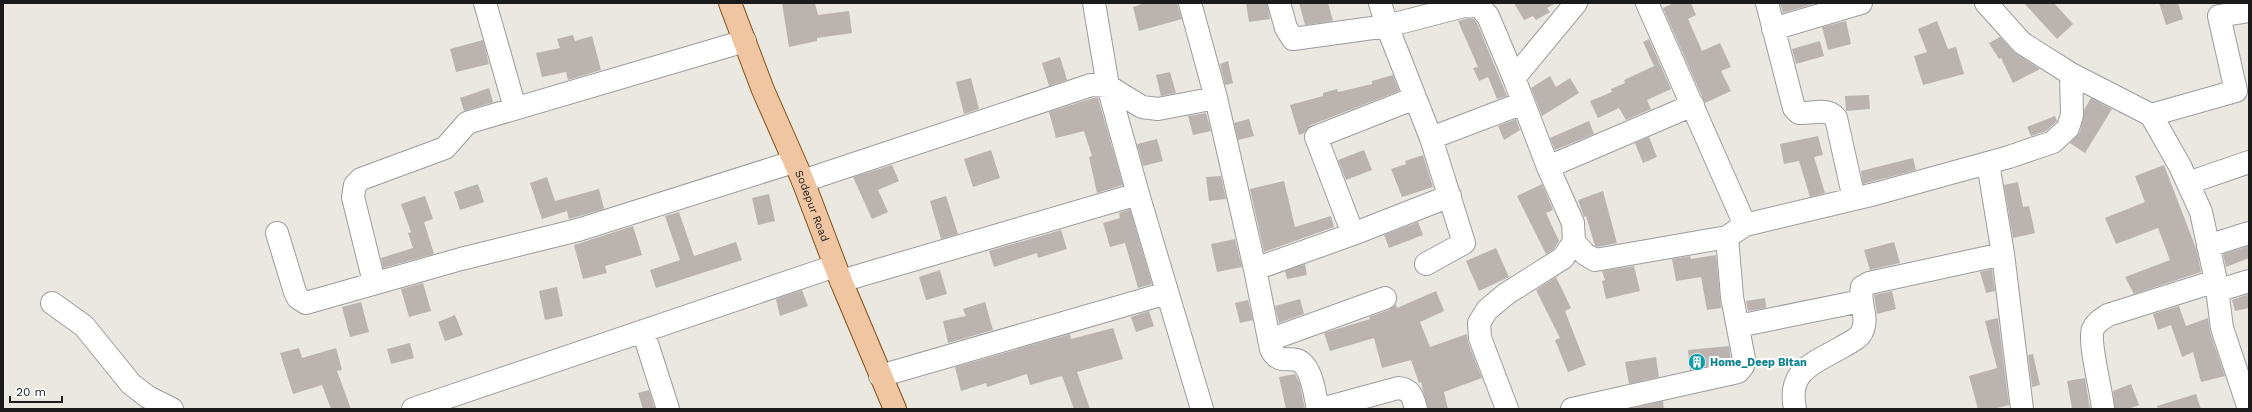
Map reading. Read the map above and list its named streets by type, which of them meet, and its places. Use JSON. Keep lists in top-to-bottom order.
{
  "streets": {
    "main road": ["Sodepur Road"]
  },
  "places": {
    "building": ["Home_Deep Bitan"]
  },
  "scale_bar": "20 m"
}
